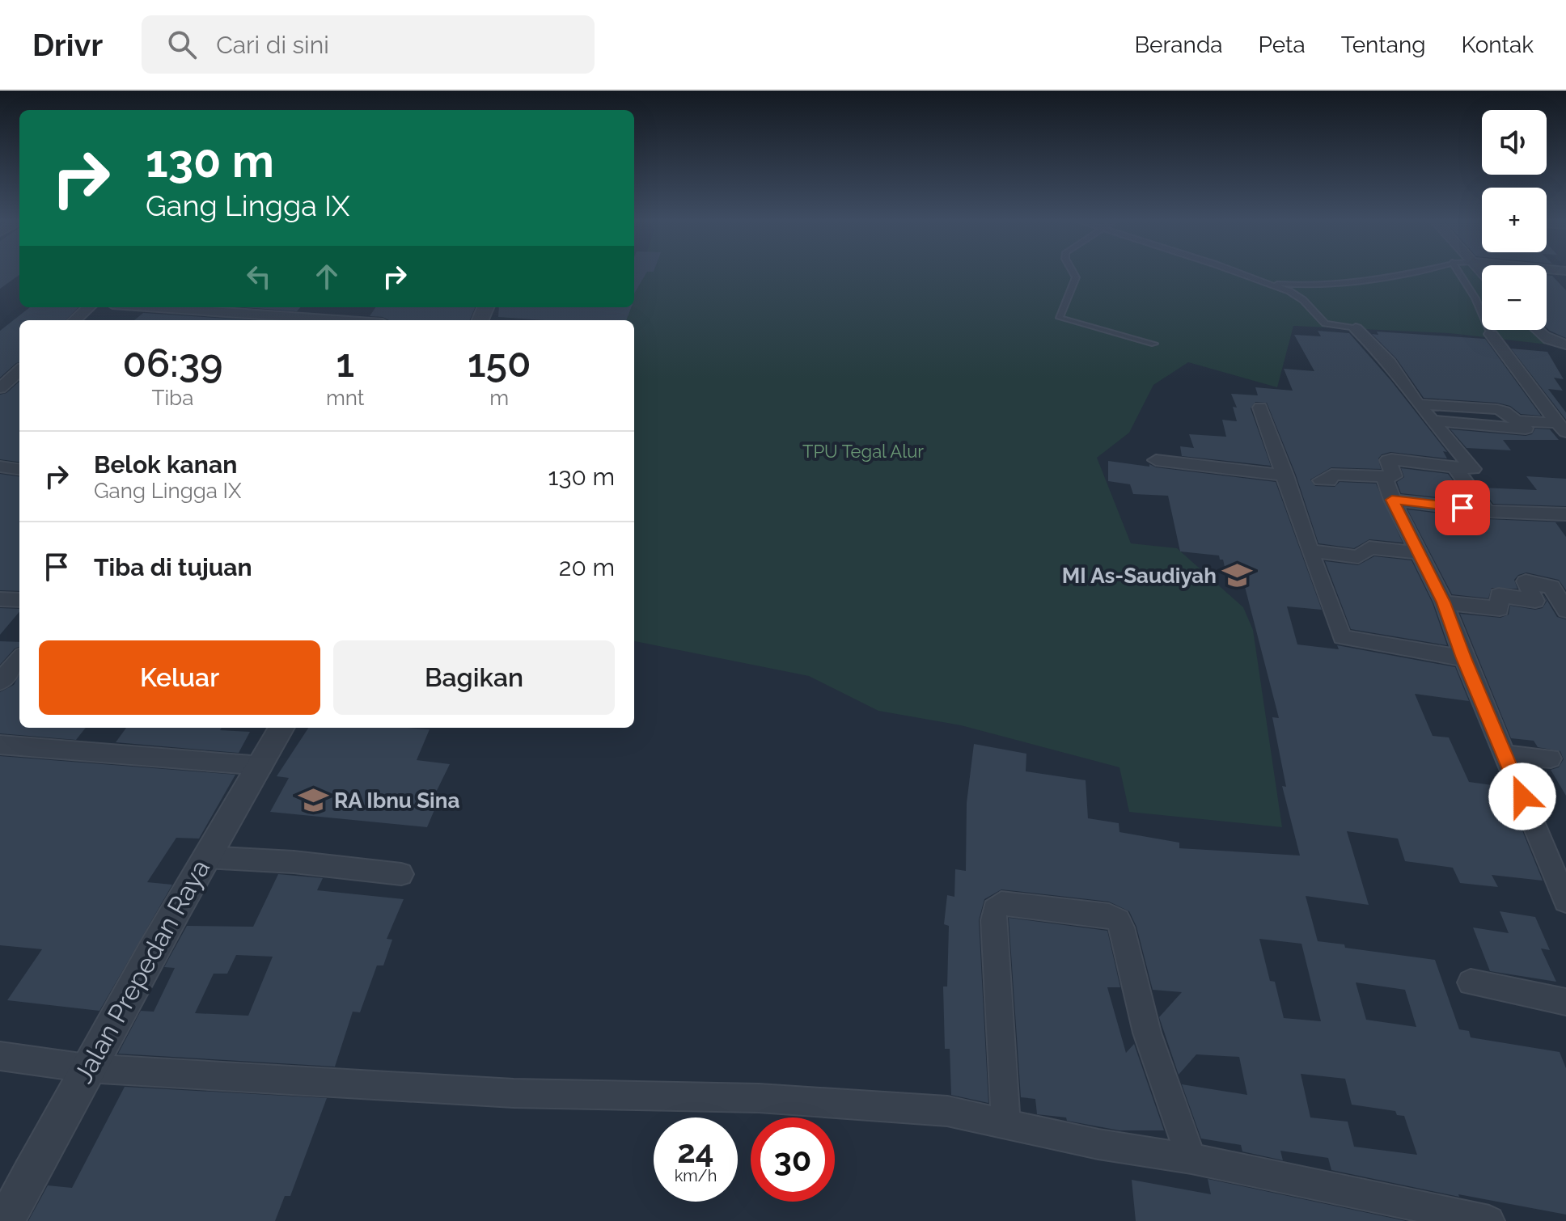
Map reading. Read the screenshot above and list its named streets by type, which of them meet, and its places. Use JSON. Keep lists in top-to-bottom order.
{
  "streets": {
    "street": ["Jalan Prepedan Raya"]
  },
  "parks": ["TPU Tegal Alur"],
  "places": {
    "school or university": ["MI As-Saudiyah", "RA Ibnu Sina"]
  },
  "page": {
    "header": "Drivr",
    "search": "Cari di sini",
    "nav": [
      "Beranda",
      "Peta",
      "Tentang",
      "Kontak"
    ],
    "map_buttons": ["+", "−"],
    "turn": ["130 m", "Gang Lingga IX"],
    "eta": [
      "06:39",
      "Tiba",
      "1",
      "mnt",
      "150",
      "m"
    ],
    "list": [
      {
        "name": "Belok kanan",
        "note": "Gang Lingga IX",
        "value": "130 m"
      },
      {
        "name": "Tiba di tujuan",
        "value": "20 m"
      }
    ],
    "buttons": ["Keluar", "Bagikan"],
    "speed": "24 km/h",
    "limit": "30"
  }
}
